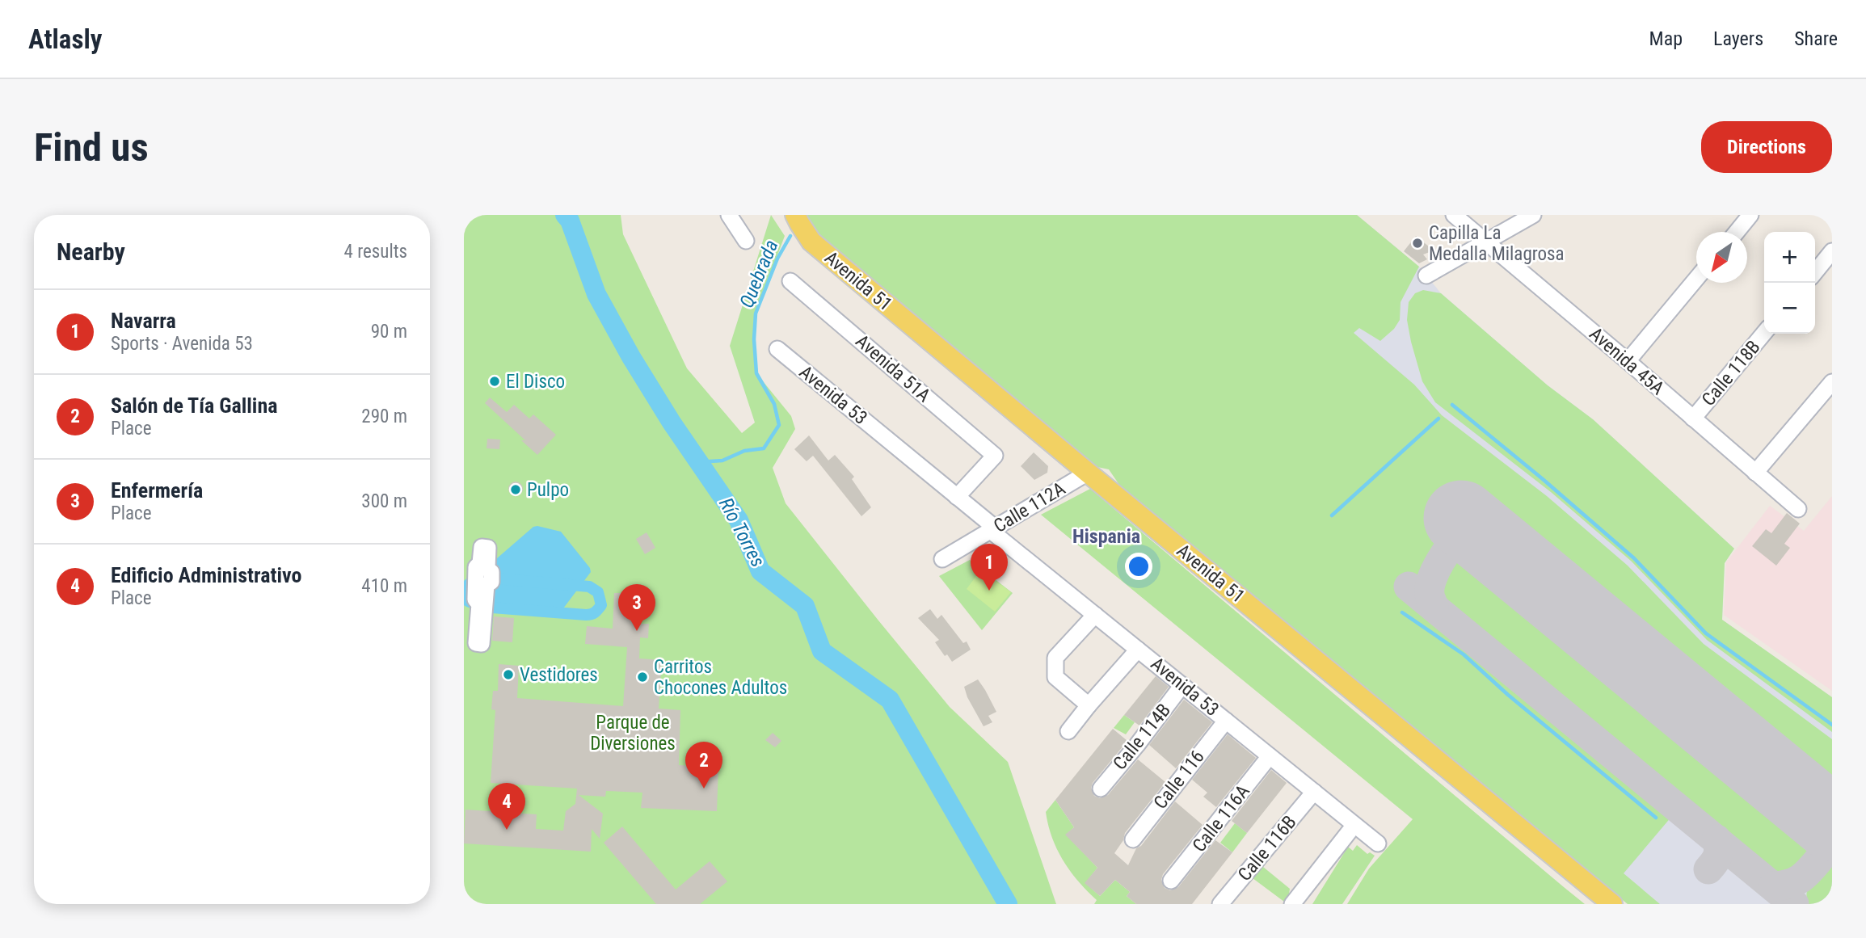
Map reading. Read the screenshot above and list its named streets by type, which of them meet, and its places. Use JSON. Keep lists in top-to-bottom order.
{
  "streets": {
    "main road": ["Avenida 51"],
    "street": [
      "Avenida 45A",
      "Avenida 51A",
      "Calle 118B",
      "Avenida 53",
      "Calle 112A",
      "Calle 114B",
      "Calle 116",
      "Calle 116A",
      "Calle 116B"
    ]
  },
  "crossings": [
    ["Avenida 51", "Calle 112A"],
    ["Avenida 45A", "Calle 118B"],
    ["Avenida 51A", "Avenida 53"],
    ["Avenida 53", "Calle 112A"],
    ["Avenida 53", "Calle 114B"],
    ["Avenida 53", "Calle 116"],
    ["Avenida 53", "Calle 116A"],
    ["Avenida 53", "Calle 116B"]
  ],
  "districts": ["Hispania"],
  "water": ["Quebrada", "Río Torres"],
  "parks": ["Parque de Diversiones"],
  "places": [
    "Capilla La Medalla Milagrosa",
    "El Disco",
    "Pulpo",
    "Vestidores",
    "Carritos Chocones Adultos"
  ],
  "north": "bottom left",
  "page": {
    "header": "Atlasly",
    "nav": ["Map", "Layers", "Share"],
    "buttons": "Directions",
    "title": "Find us",
    "heading": ["Nearby", "4 results"],
    "map_buttons": ["+", "−"],
    "list": [
      {
        "mark": "1",
        "name": "Navarra",
        "note": "Sports · Avenida 53",
        "value": "90 m"
      },
      {
        "mark": "2",
        "name": "Salón de Tía Gallina",
        "note": "Place",
        "value": "290 m"
      },
      {
        "mark": "3",
        "name": "Enfermería",
        "note": "Place",
        "value": "300 m"
      },
      {
        "mark": "4",
        "name": "Edificio Administrativo",
        "note": "Place",
        "value": "410 m"
      }
    ],
    "pins": [
      "1",
      "3",
      "2",
      "4"
    ]
  }
}
